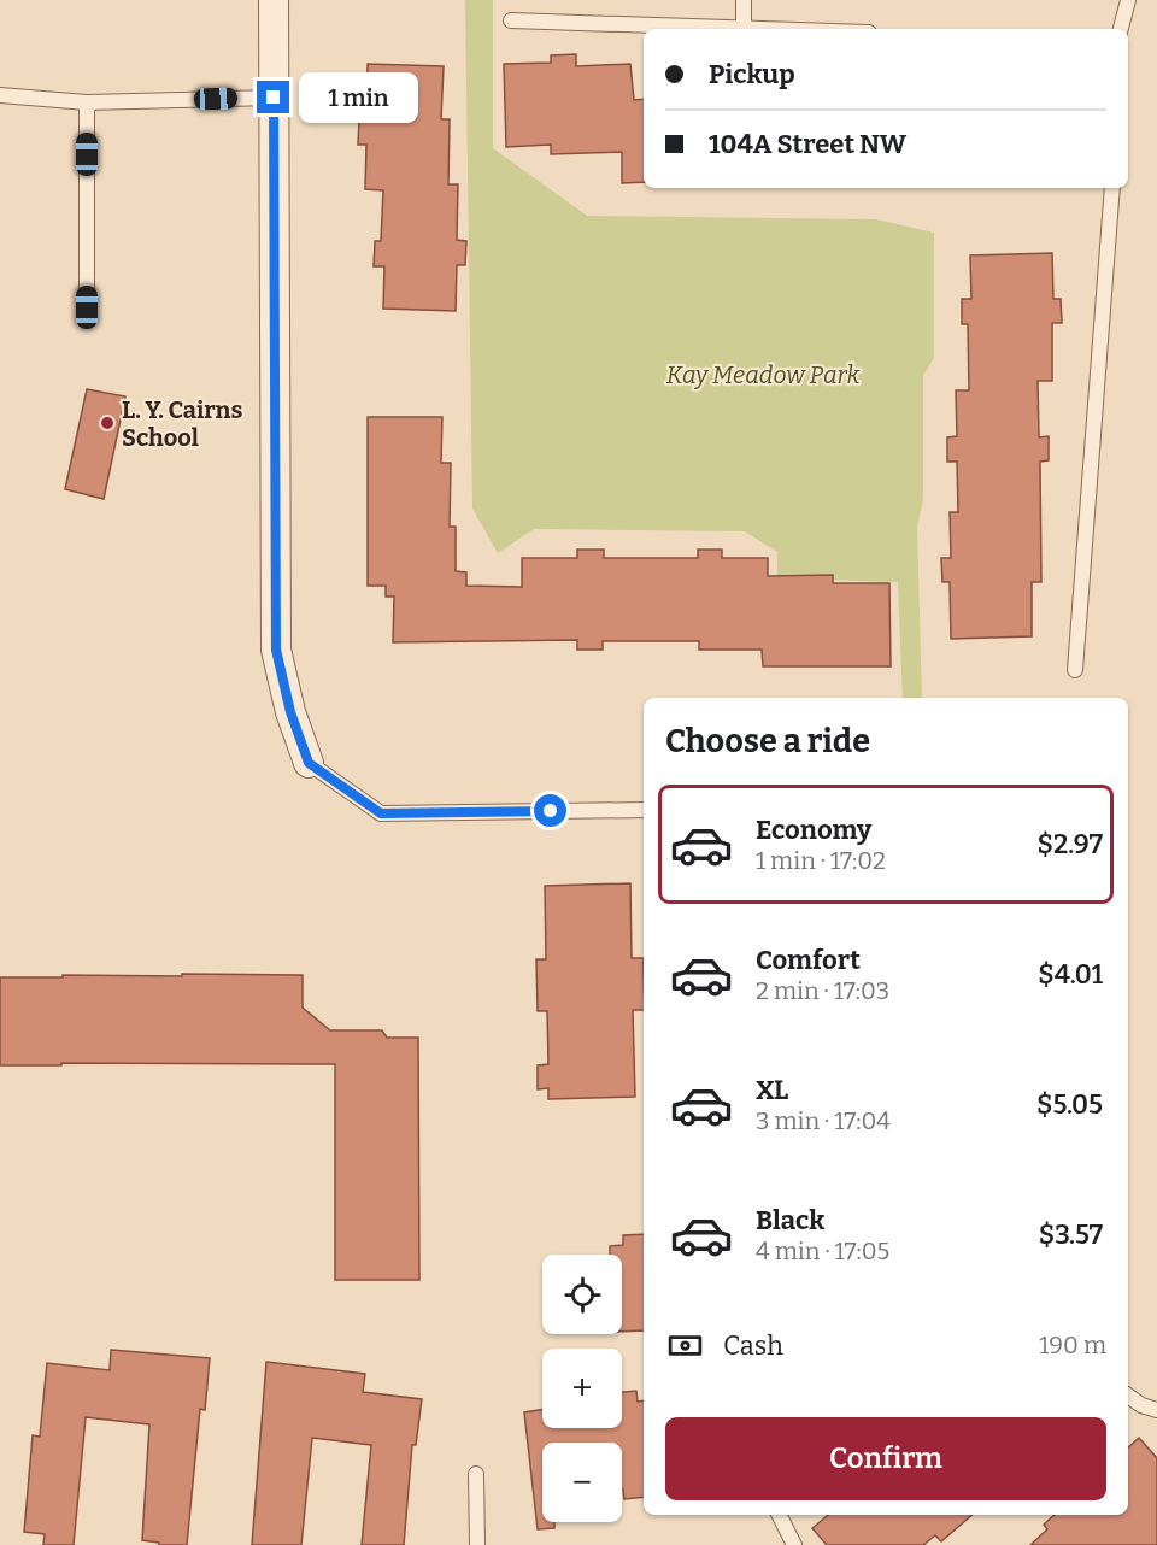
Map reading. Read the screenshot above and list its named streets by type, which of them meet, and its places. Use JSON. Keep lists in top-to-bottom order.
{
  "parks": ["Kay Meadow Park"],
  "places": ["L. Y. Cairns School"],
  "page": {
    "banner": ["Pickup", "104A Street NW"],
    "bubble": "1 min",
    "heading": "Choose a ride",
    "list": [
      {
        "name": "Economy",
        "note": "1 min · 17:02",
        "value": "$2.97"
      },
      {
        "name": "Comfort",
        "note": "2 min · 17:03",
        "value": "$4.01"
      },
      {
        "name": "XL",
        "note": "3 min · 17:04",
        "value": "$5.05"
      },
      {
        "name": "Black",
        "note": "4 min · 17:05",
        "value": "$3.57"
      }
    ],
    "map_buttons": ["+", "−"],
    "pay": ["Cash", "190 m"],
    "buttons": "Confirm"
  }
}
